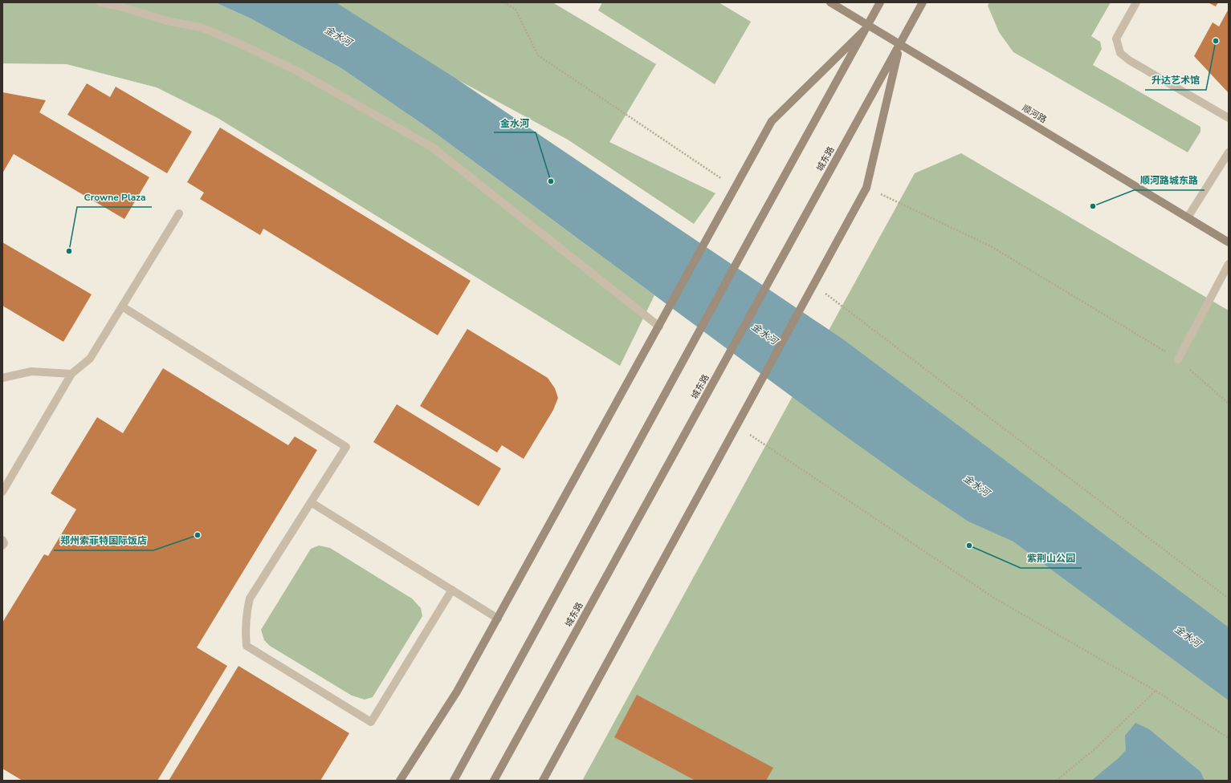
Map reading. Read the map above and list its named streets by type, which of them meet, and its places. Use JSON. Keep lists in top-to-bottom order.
{
  "streets": {
    "street": ["顺河路", "城东路"]
  },
  "crossings": [
    ["顺河路", "城东路"]
  ],
  "water": ["金水河"],
  "places": [
    "升达艺术馆",
    "金水河",
    "顺河路城东路",
    "Crowne Plaza",
    "郑州索菲特国际饭店",
    "紫荆山公园"
  ]
}
